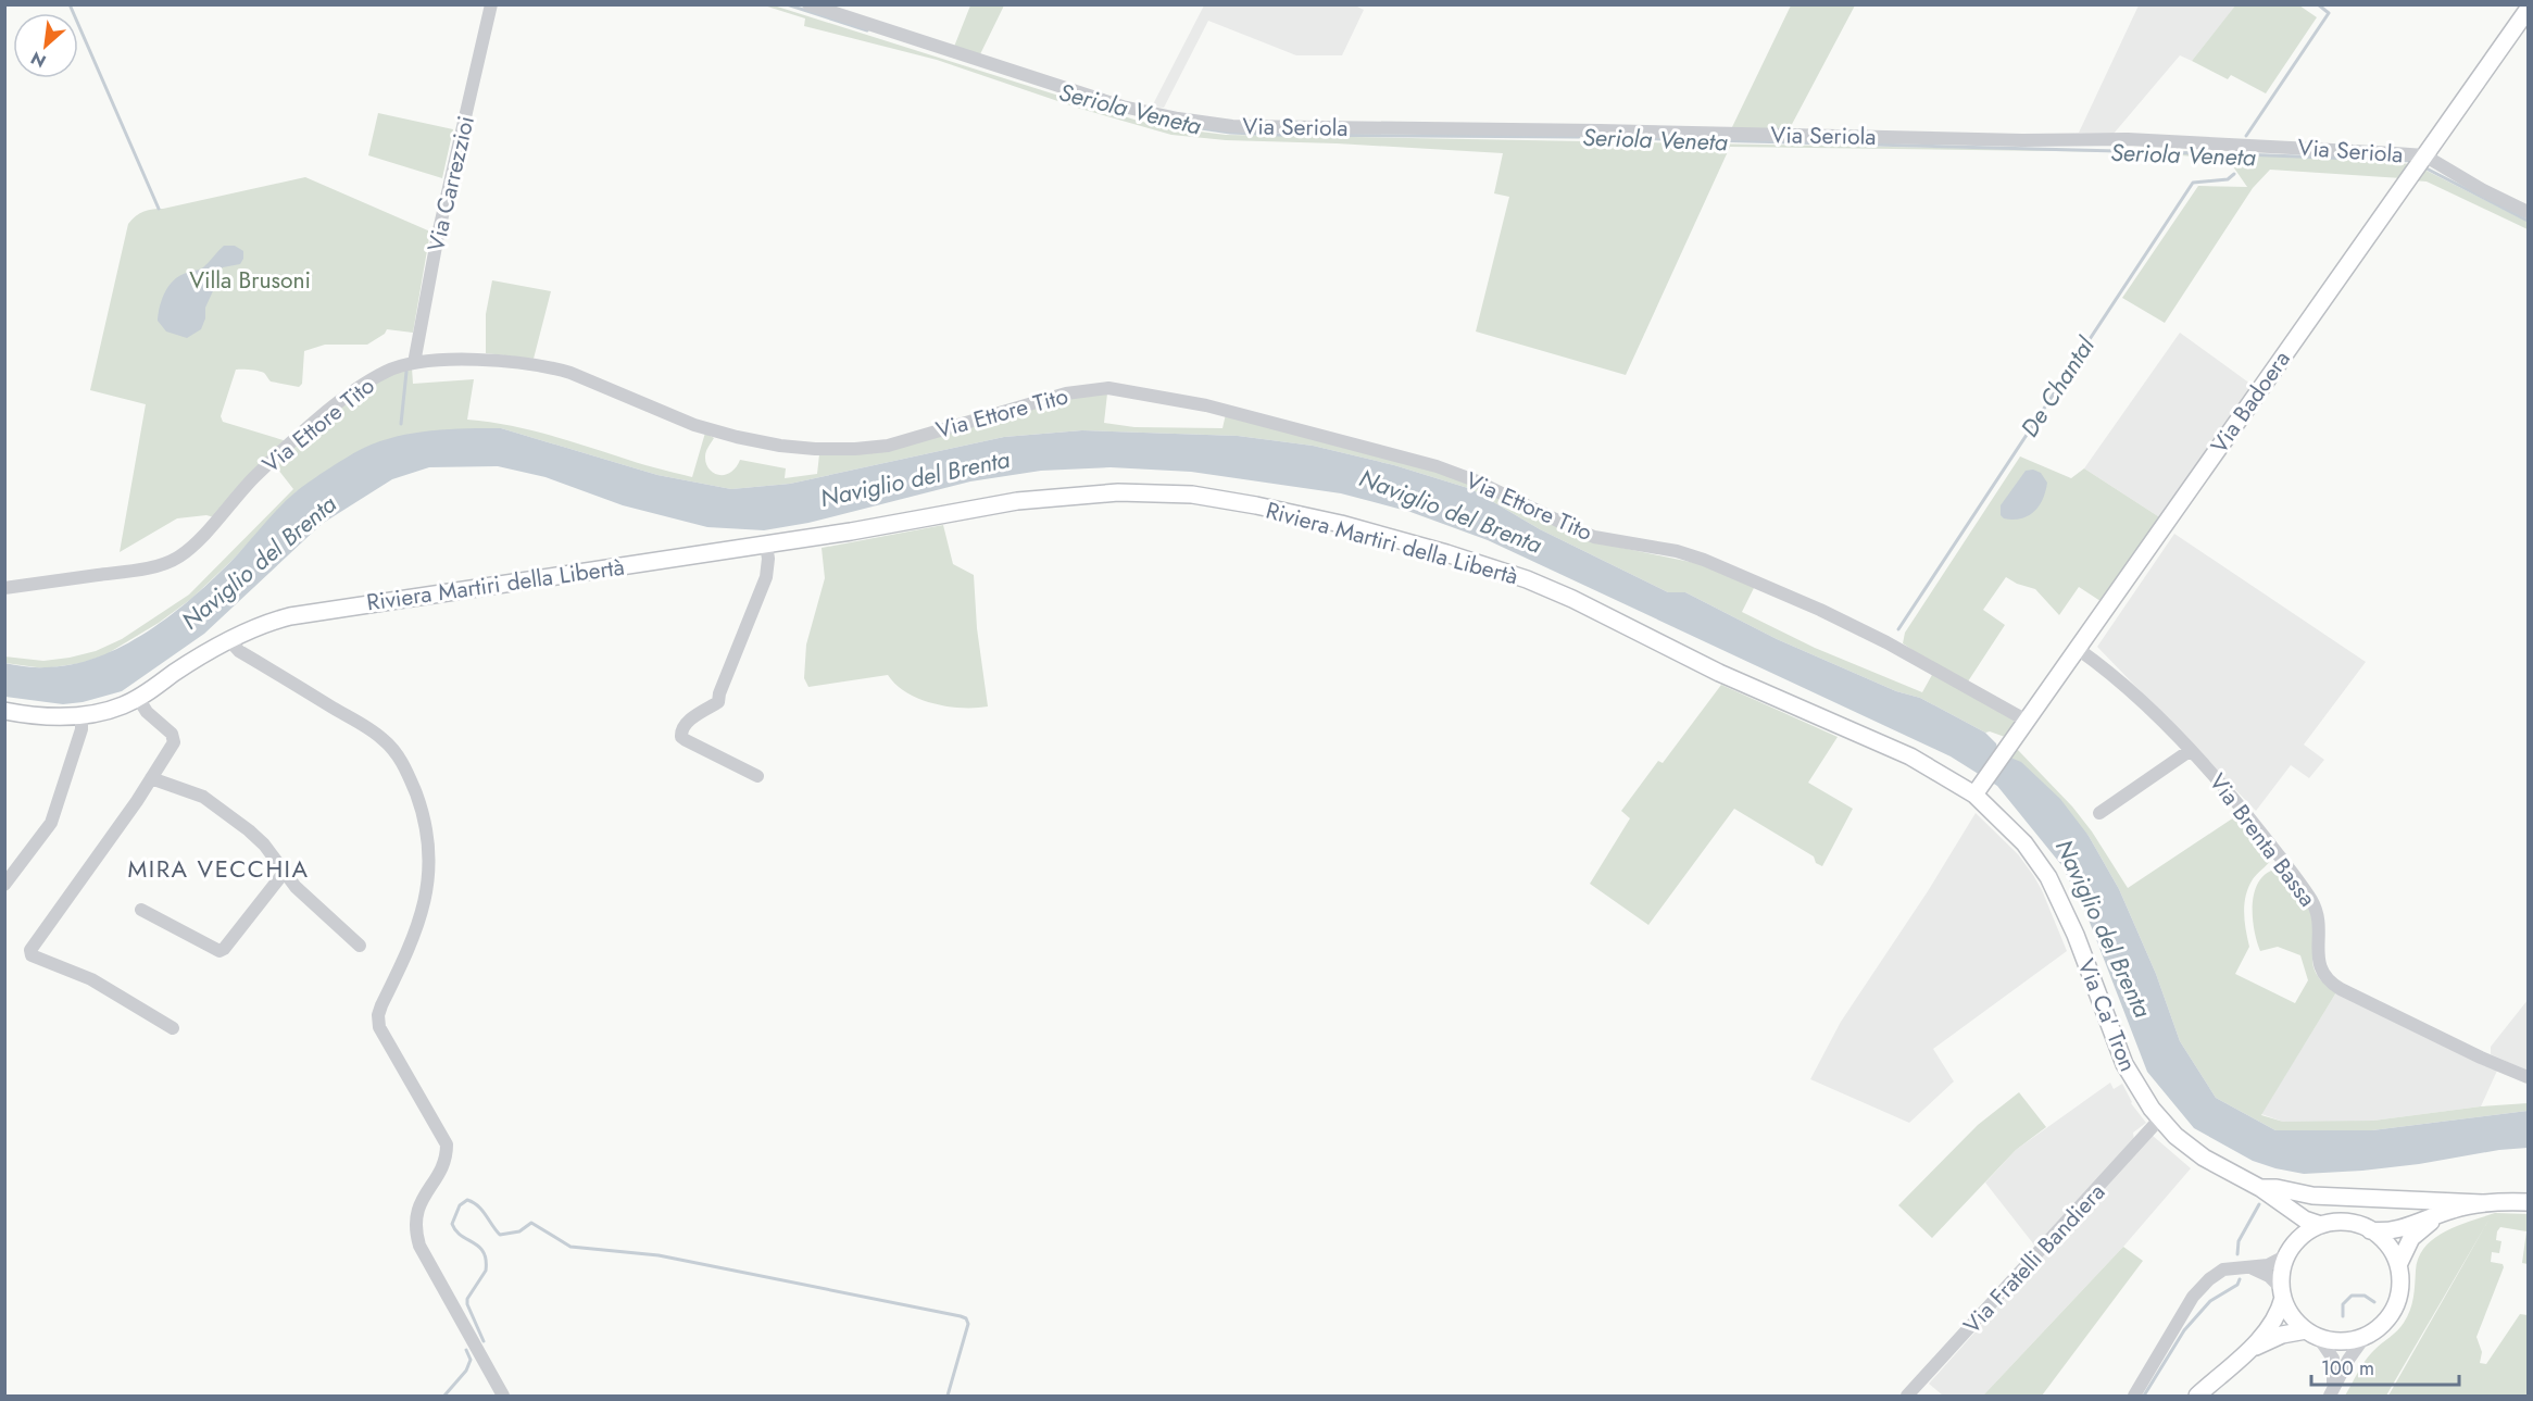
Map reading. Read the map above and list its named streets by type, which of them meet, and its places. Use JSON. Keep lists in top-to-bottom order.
{
  "streets": {
    "main road": ["Via Badoera", "Riviera Martiri della Libertà", "Via Ca' Tron"],
    "street": [
      "Via Seriola",
      "Via Carrezzioi",
      "Via Ettore Tito",
      "Via Brenta Bassa",
      "Via Fratelli Bandiera"
    ]
  },
  "crossings": [
    ["Via Seriola", "Via Badoera"],
    ["Via Carrezzioi", "Via Ettore Tito"],
    ["Via Badoera", "Via Ettore Tito"],
    ["Via Badoera", "Riviera Martiri della Libertà"],
    ["Via Badoera", "Via Brenta Bassa"],
    ["Via Badoera", "Via Ca' Tron"],
    ["Riviera Martiri della Libertà", "Via Ca' Tron"],
    ["Via Ca' Tron", "Via Fratelli Bandiera"]
  ],
  "districts": ["MIRA VECCHIA"],
  "water": ["Seriola Veneta", "De Chantal", "Naviglio del Brenta"],
  "parks": ["Villa Brusoni"],
  "scale_bar": "100 m",
  "north": "bottom left"
}
